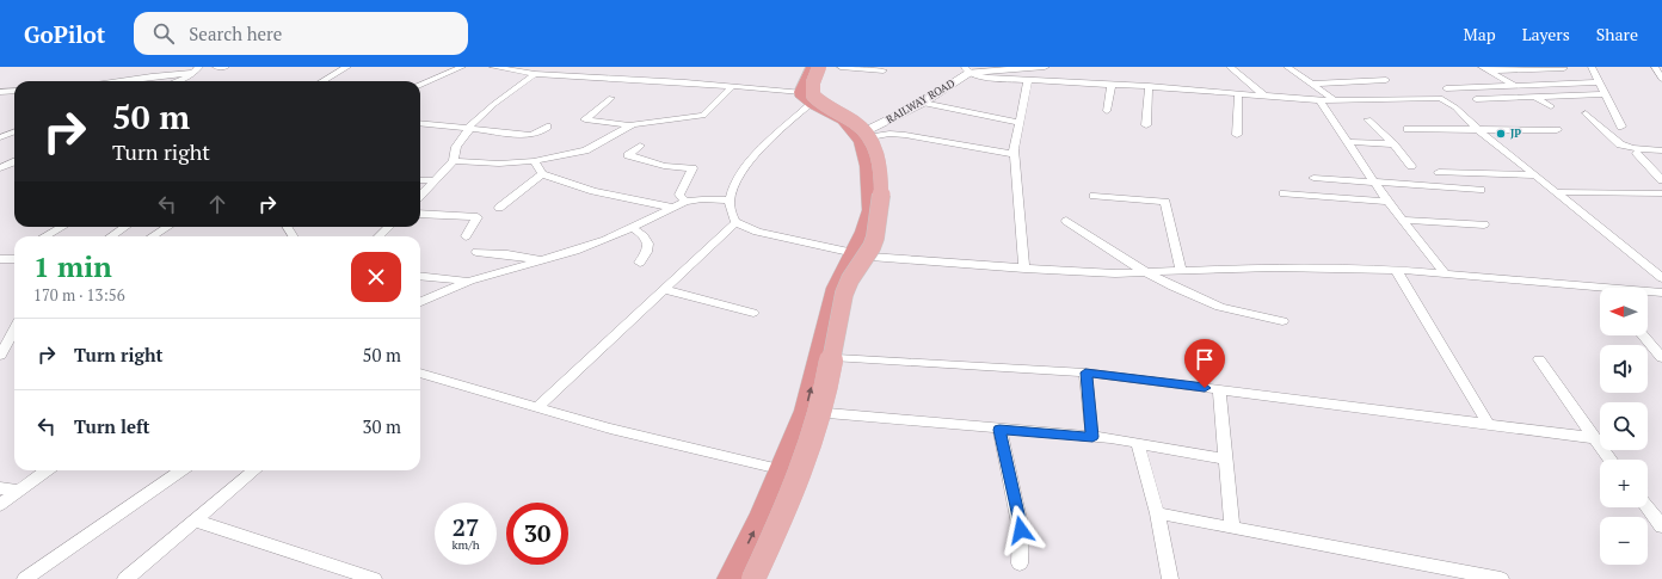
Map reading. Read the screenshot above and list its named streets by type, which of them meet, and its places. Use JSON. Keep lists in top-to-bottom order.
{
  "streets": {
    "street": ["RAILWAY ROAD"]
  },
  "places": ["JP"],
  "north": "left",
  "page": {
    "header": "GoPilot",
    "search": "Search here",
    "nav": ["Map", "Layers", "Share"],
    "turn": ["50 m", "Turn right"],
    "heading": ["1 min", "170 m · 13:56"],
    "map_buttons": ["+", "−"],
    "list": [
      {
        "name": "Turn right",
        "value": "50 m"
      },
      {
        "name": "Turn left",
        "value": "30 m"
      }
    ],
    "speed": "27 km/h",
    "limit": "30"
  }
}
